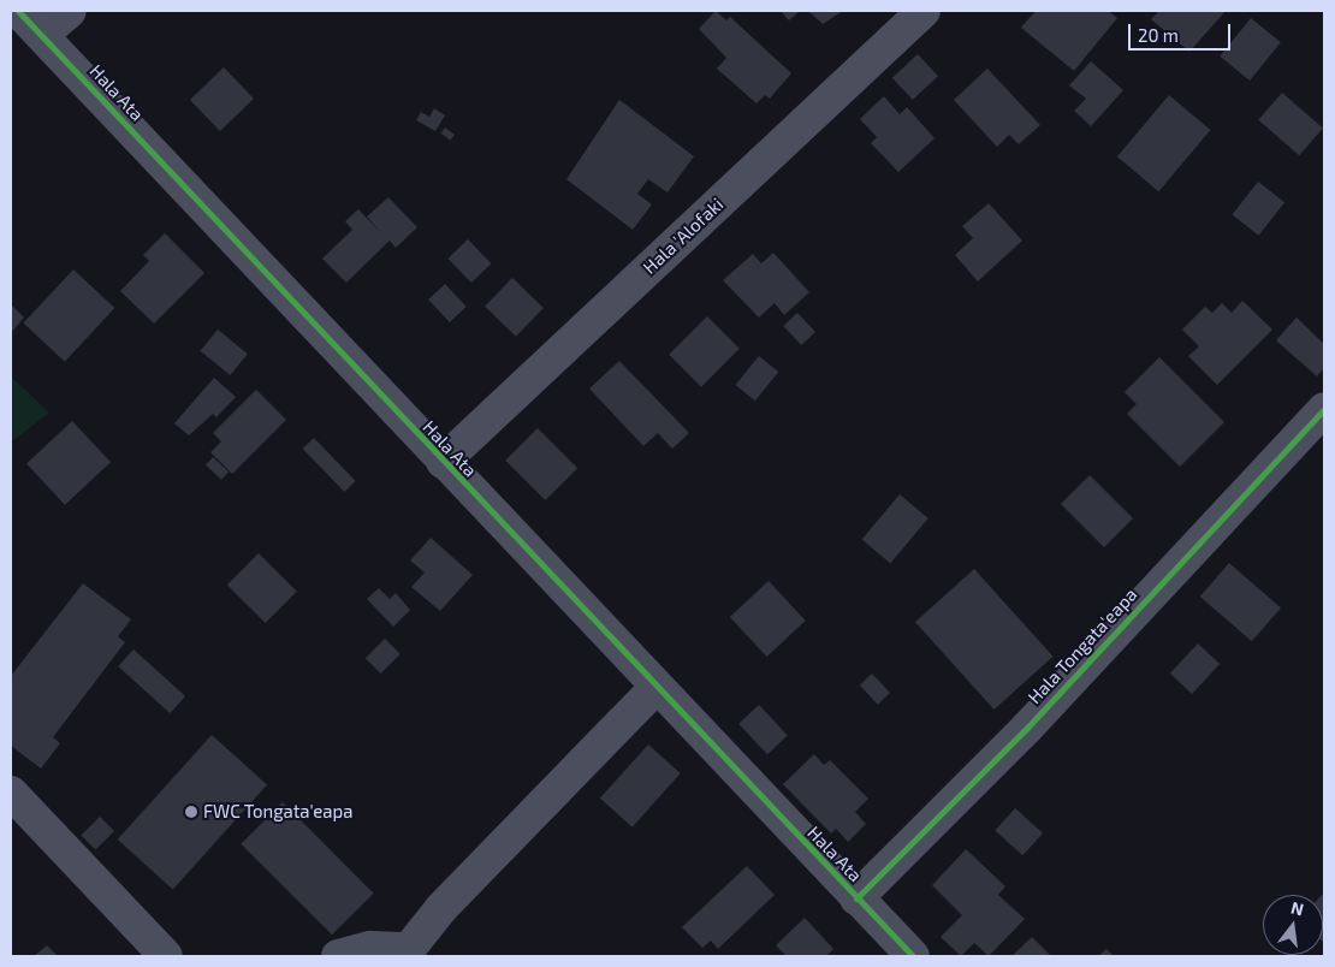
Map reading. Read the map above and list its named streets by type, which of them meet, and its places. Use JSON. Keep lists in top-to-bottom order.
{
  "streets": {
    "street": ["Hala Ata", "Hala 'Alofaki", "Hala Tongata'eapa"]
  },
  "crossings": [
    ["Hala Ata", "Hala 'Alofaki"],
    ["Hala Ata", "Hala Tongata'eapa"]
  ],
  "places": ["FWC Tongata'eapa"],
  "scale_bar": "20 m",
  "north": "top"
}
